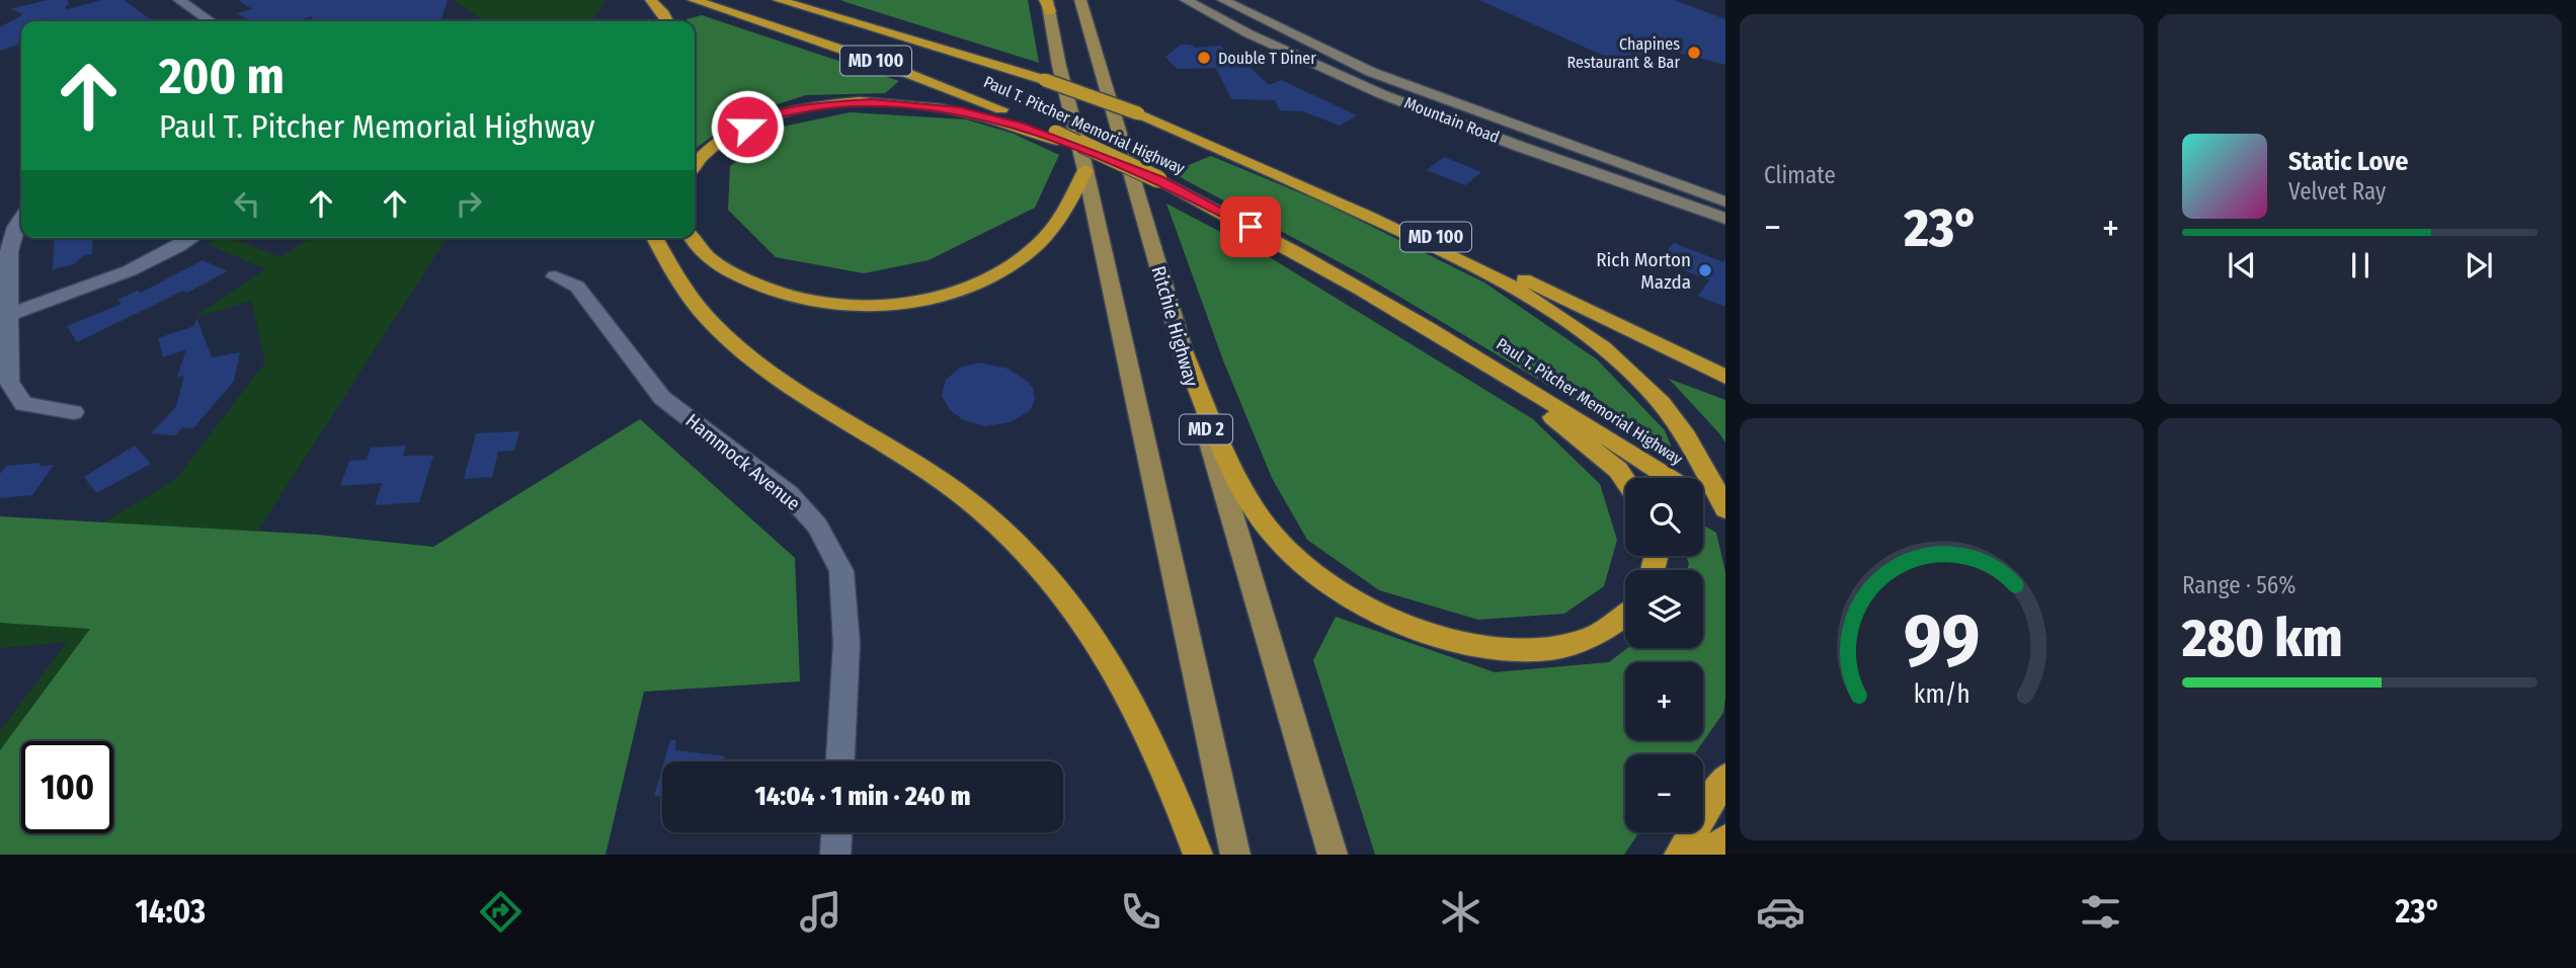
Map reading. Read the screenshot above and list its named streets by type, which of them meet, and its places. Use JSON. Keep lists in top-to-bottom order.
{
  "streets": {
    "highway": ["MD 100", "Paul T. Pitcher Memorial Highway"],
    "main road": ["Mountain Road", "Ritchie Highway", "MD 2"],
    "street": ["Hammock Avenue"]
  },
  "places": ["Chapines Restaurant & Bar", "Double T Diner", "Rich Morton Mazda"],
  "page": {
    "tile": [
      "Climate",
      ["Range · 56%", "280 km"]
    ],
    "turn": ["200 m", "Paul T. Pitcher Memorial Highway"],
    "song": ["Static Love", "Velvet Ray"],
    "heat": ["−", "23°", "+"],
    "map_buttons": ["+", "−"],
    "limit": "100",
    "trip": "14:04 · 1 min · 240 m",
    "tabs": ["14:03", "23°"],
    "gauge": ["99", "km/h"]
  }
}
